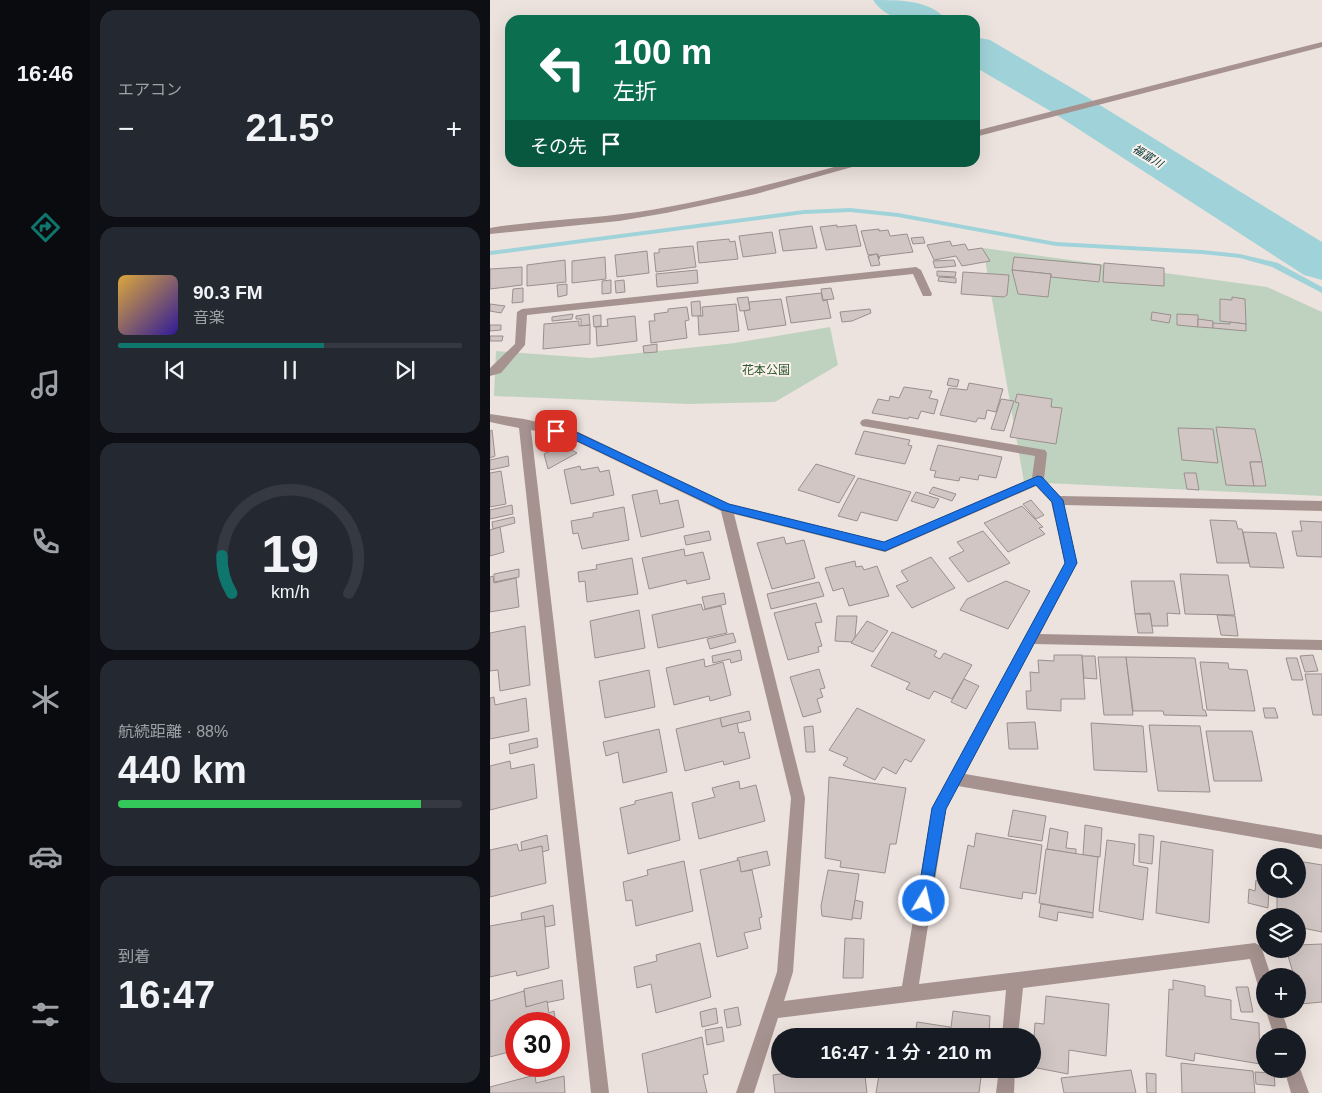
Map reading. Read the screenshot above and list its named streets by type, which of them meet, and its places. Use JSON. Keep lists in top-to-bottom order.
{
  "water": ["福富川"],
  "parks": ["花本公園"],
  "page": {
    "tabs": "16:46",
    "tile": [
      "エアコン",
      ["航続距離 · 88%", "440 km"],
      ["到着", "16:47"]
    ],
    "turn": ["100 m", "左折"],
    "heat": ["−", "21.5°", "+"],
    "then": "その先",
    "song": ["90.3 FM", "音楽"],
    "map_buttons": ["+", "−"],
    "limit": "30",
    "trip": "16:47 · 1 分 · 210 m",
    "gauge": ["19", "km/h"]
  }
}
